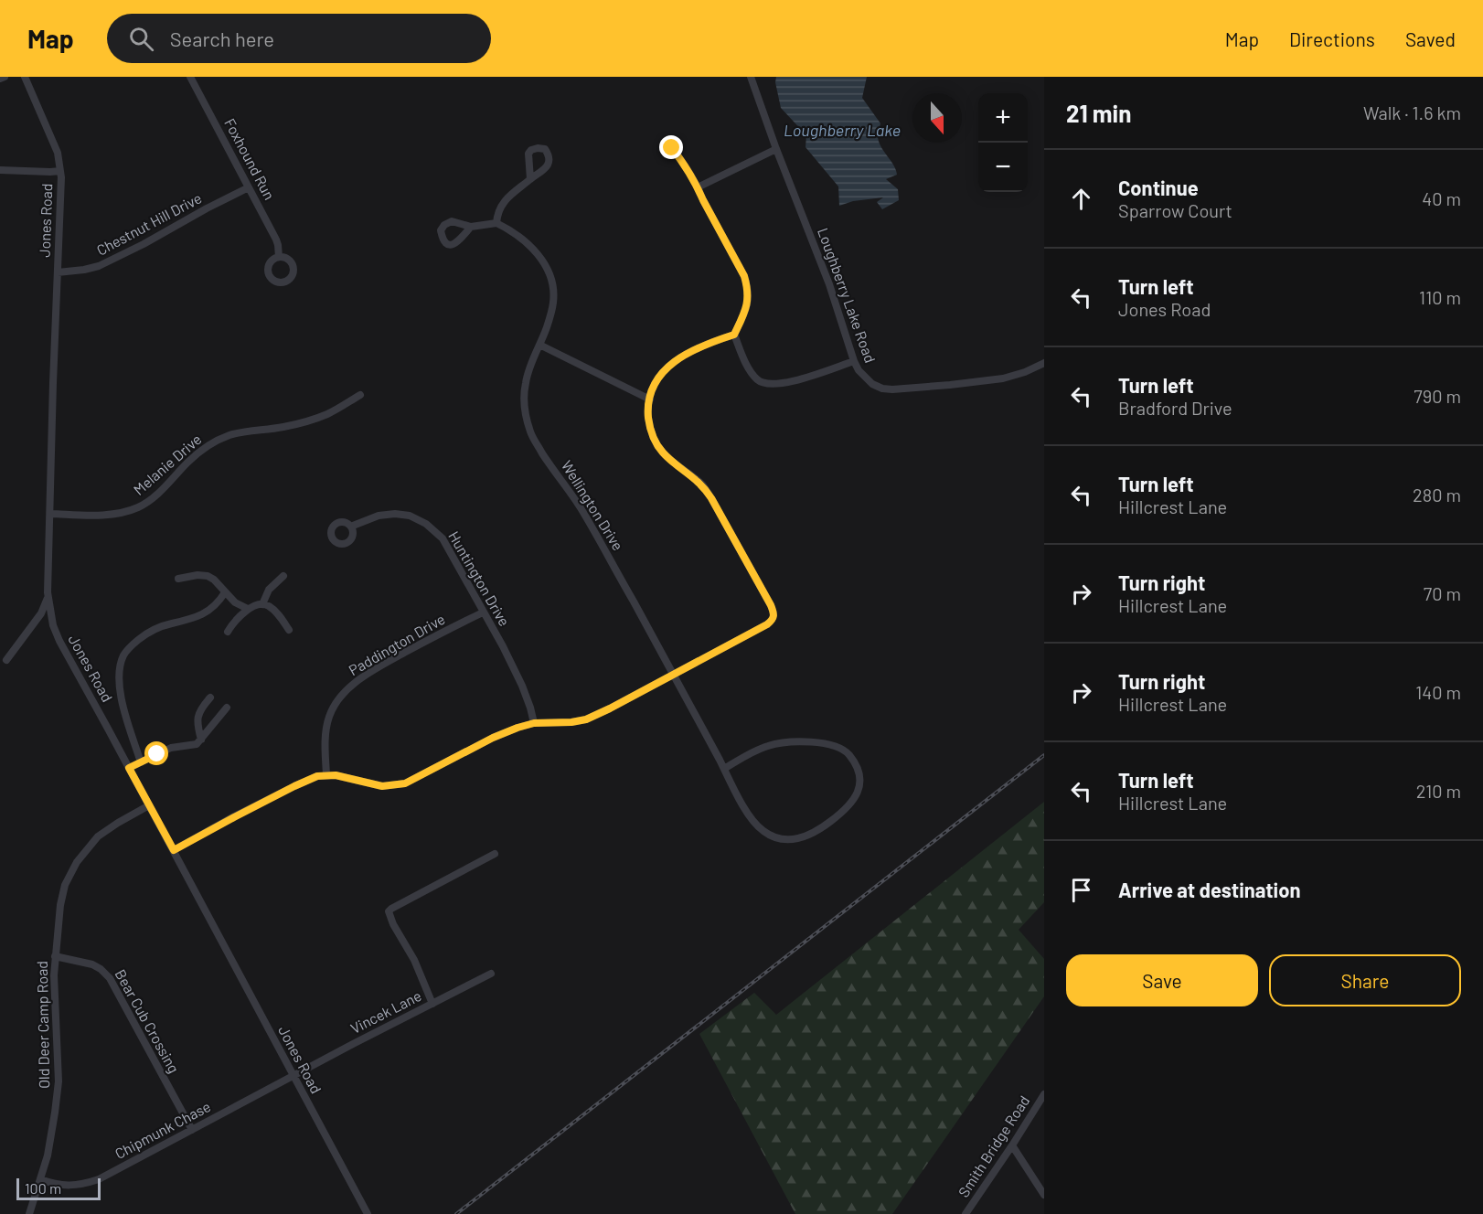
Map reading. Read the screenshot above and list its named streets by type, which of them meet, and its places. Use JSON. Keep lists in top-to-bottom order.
{
  "streets": {
    "street": [
      "Foxhound Run",
      "Jones Road",
      "Chestnut Hill Drive",
      "Loughberry Lake Road",
      "Melanie Drive",
      "Wellington Drive",
      "Huntington Drive",
      "Paddington Drive",
      "Vincek Lane",
      "Bear Cub Crossing",
      "Old Deer Camp Road",
      "Chipmunk Chase",
      "Smith Bridge Road"
    ]
  },
  "crossings": [
    ["Foxhound Run", "Chestnut Hill Drive"],
    ["Jones Road", "Chestnut Hill Drive"],
    ["Jones Road", "Melanie Drive"],
    ["Jones Road", "Vincek Lane"],
    ["Jones Road", "Old Deer Camp Road"],
    ["Jones Road", "Chipmunk Chase"],
    ["Huntington Drive", "Paddington Drive"],
    ["Vincek Lane", "Chipmunk Chase"],
    ["Bear Cub Crossing", "Old Deer Camp Road"],
    ["Bear Cub Crossing", "Chipmunk Chase"],
    ["Old Deer Camp Road", "Chipmunk Chase"]
  ],
  "water": ["Loughberry Lake"],
  "scale_bar": "100 m",
  "north": "bottom",
  "page": {
    "header": "Map",
    "search": "Search here",
    "nav": ["Map", "Directions", "Saved"],
    "heading": ["21 min", "Walk · 1.6 km"],
    "map_buttons": ["+", "−"],
    "list": [
      ["Continue", "Sparrow Court", "40 m"],
      ["Turn left", "Jones Road", "110 m"],
      ["Turn left", "Bradford Drive", "790 m"],
      ["Turn left", "Hillcrest Lane", "280 m"],
      ["Turn right", "Hillcrest Lane", "70 m"],
      ["Turn right", "Hillcrest Lane", "140 m"],
      ["Turn left", "Hillcrest Lane", "210 m"],
      "Arrive at destination"
    ],
    "buttons": ["Save", "Share"],
    "scale": "100 m"
  }
}
